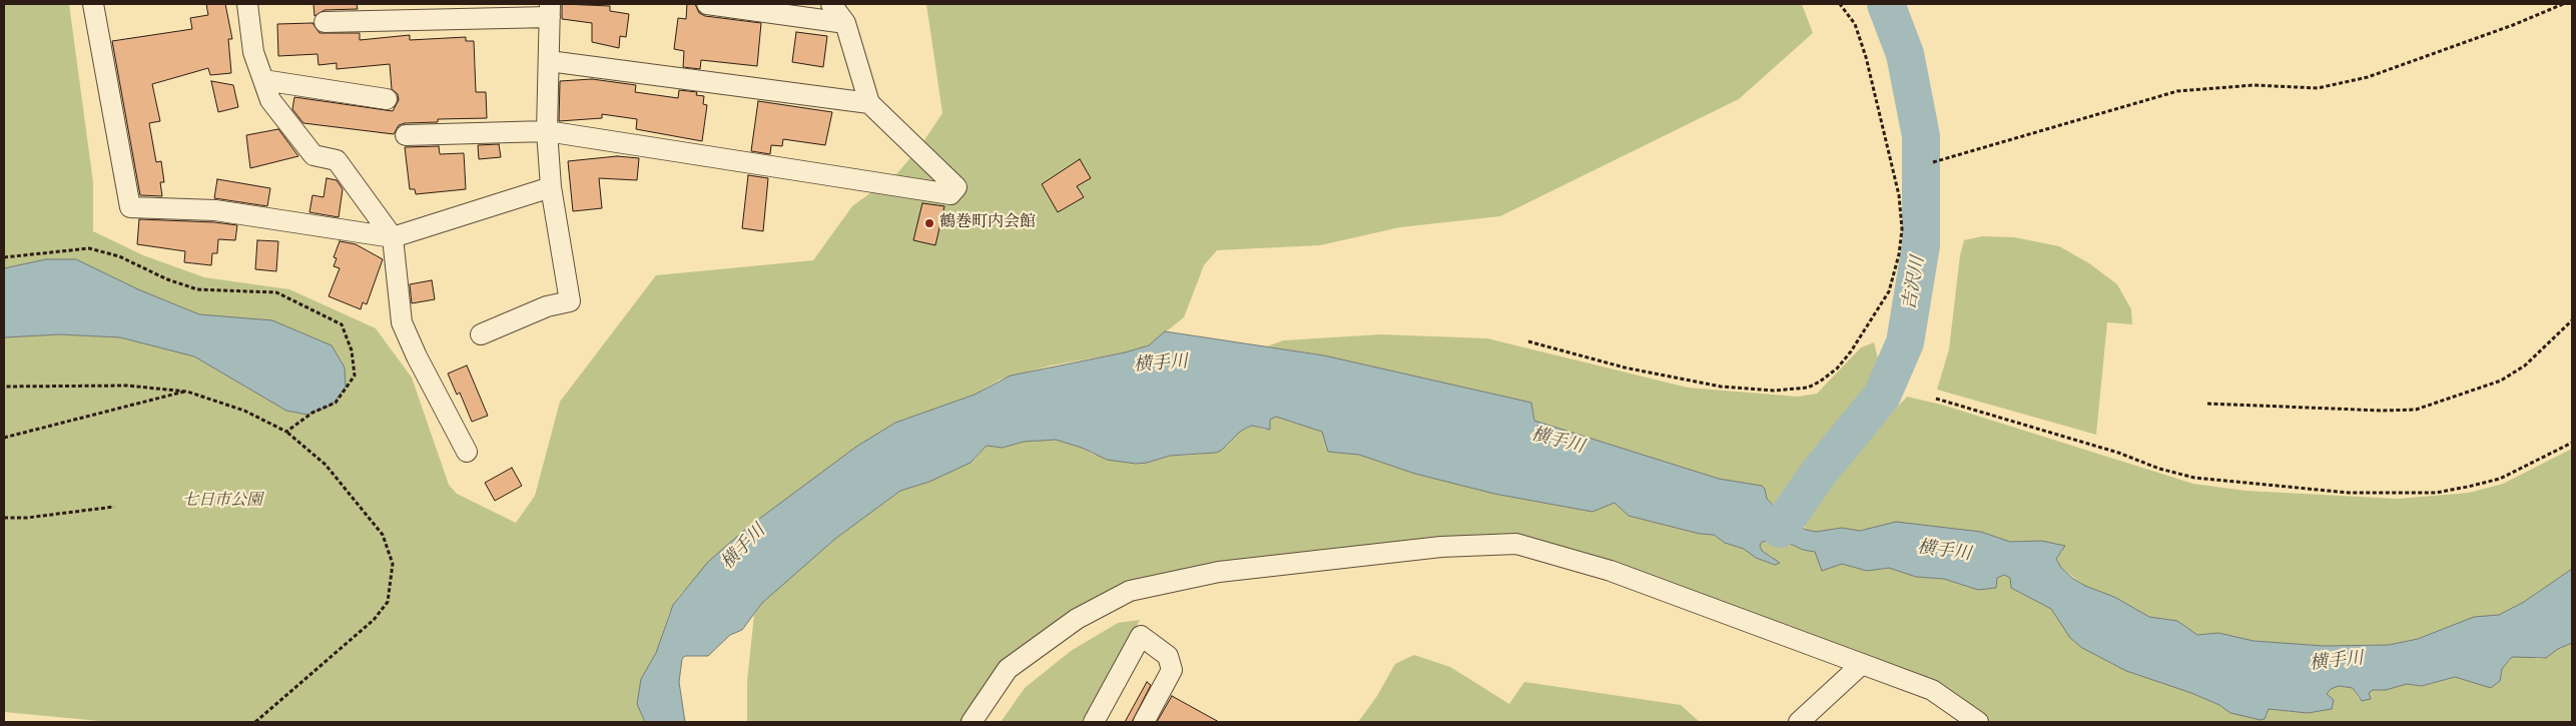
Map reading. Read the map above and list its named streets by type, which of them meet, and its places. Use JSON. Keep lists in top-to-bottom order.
{
  "water": ["吉沢川", "横手川"],
  "parks": ["七日市公園"],
  "places": ["鶴巻町内会館"]
}
